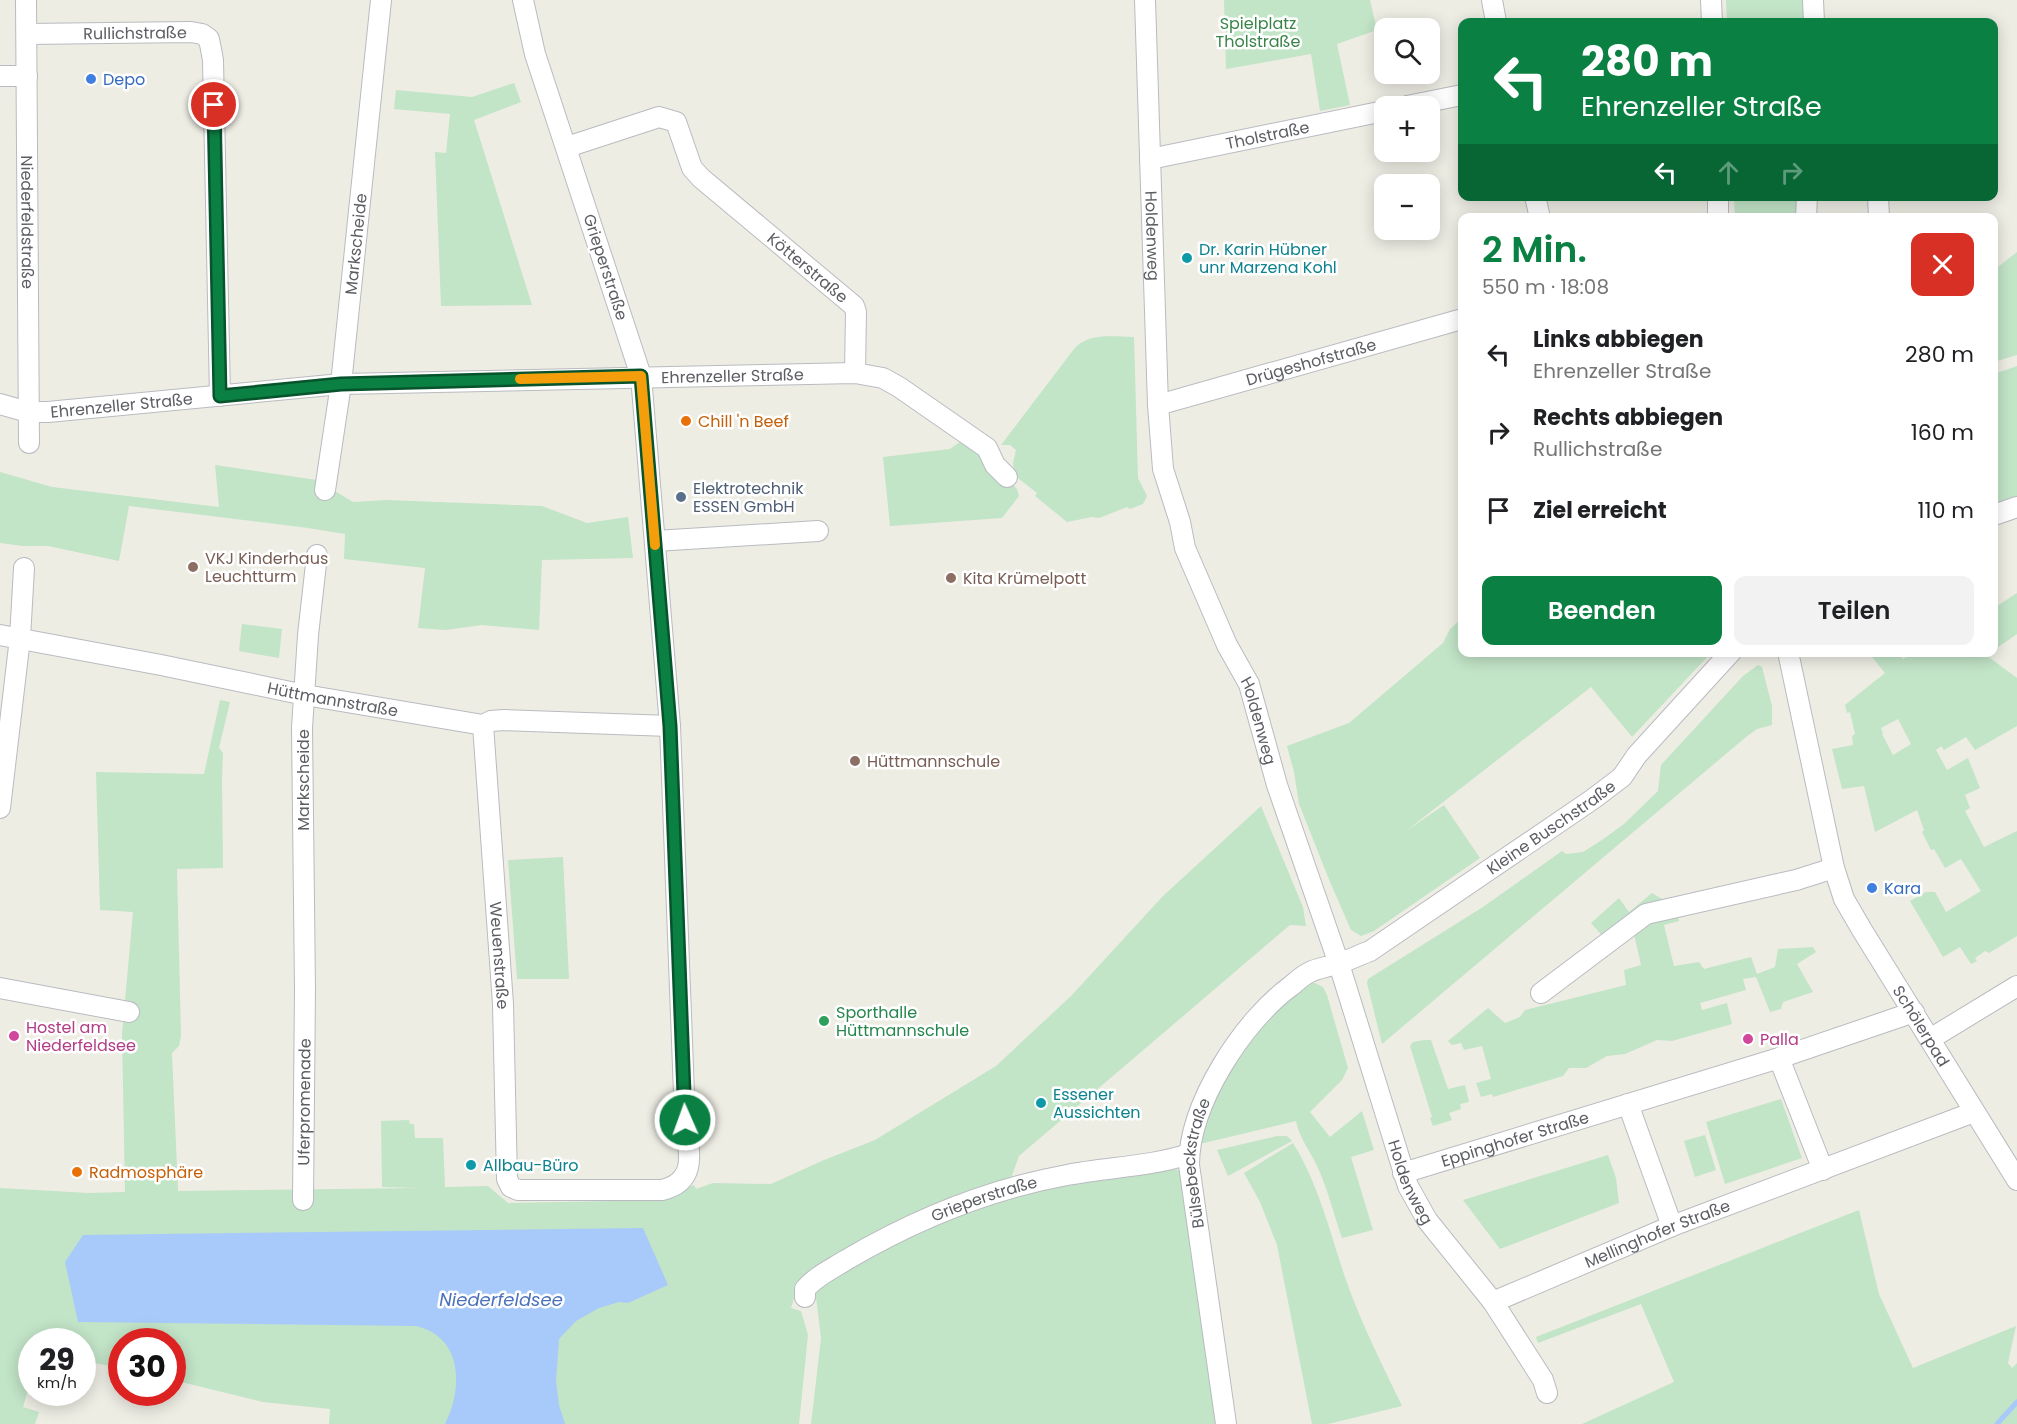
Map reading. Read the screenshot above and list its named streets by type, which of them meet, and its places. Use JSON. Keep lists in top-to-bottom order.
{
  "streets": {
    "street": [
      "Rullichstraße",
      "Tholstraße",
      "Niederfeldstraße",
      "Holdenweg",
      "Markscheide",
      "Grieperstraße",
      "Kötterstraße",
      "Drügeshofstraße",
      "Ehrenzeller Straße",
      "Hüttmannstraße",
      "Kleine Buschstraße",
      "Weuenstraße",
      "Schölerpad",
      "Uferpromenade",
      "Eppinghofer Straße",
      "Bülsebeckstraße",
      "Mellinghofer Straße"
    ]
  },
  "crossings": [
    ["Rullichstraße", "Niederfeldstraße"],
    ["Rullichstraße", "Ehrenzeller Straße"],
    ["Tholstraße", "Holdenweg"],
    ["Niederfeldstraße", "Ehrenzeller Straße"],
    ["Holdenweg", "Drügeshofstraße"],
    ["Holdenweg", "Kleine Buschstraße"],
    ["Holdenweg", "Eppinghofer Straße"],
    ["Holdenweg", "Bülsebeckstraße"],
    ["Holdenweg", "Mellinghofer Straße"],
    ["Markscheide", "Ehrenzeller Straße"],
    ["Markscheide", "Hüttmannstraße"],
    ["Markscheide", "Uferpromenade"],
    ["Grieperstraße", "Kötterstraße"],
    ["Grieperstraße", "Ehrenzeller Straße"],
    ["Grieperstraße", "Hüttmannstraße"],
    ["Grieperstraße", "Weuenstraße"],
    ["Grieperstraße", "Bülsebeckstraße"],
    ["Kötterstraße", "Ehrenzeller Straße"],
    ["Hüttmannstraße", "Weuenstraße"],
    ["Kleine Buschstraße", "Bülsebeckstraße"],
    ["Schölerpad", "Eppinghofer Straße"],
    ["Schölerpad", "Mellinghofer Straße"]
  ],
  "water": ["Niederfeldsee"],
  "parks": ["Spielplatz Tholstraße"],
  "places": [
    "Depo",
    "Dr. Karin Hübner unr Marzena Kohl",
    "Chill 'n Beef",
    "Elektrotechnik ESSEN GmbH",
    "VKJ Kinderhaus Leuchtturm",
    "Kita Krümelpott",
    "Hüttmannschule",
    "Kara",
    "Sporthalle Hüttmannschule",
    "Hostel am Niederfeldsee",
    "Palla",
    "Essener Aussichten",
    "Allbau-Büro",
    "Radmosphäre"
  ],
  "page": {
    "map_buttons": ["+", "−"],
    "turn": ["280 m", "Ehrenzeller Straße"],
    "heading": ["2 Min.", "550 m · 18:08"],
    "list": [
      {
        "name": "Links abbiegen",
        "note": "Ehrenzeller Straße",
        "value": "280 m"
      },
      {
        "name": "Rechts abbiegen",
        "note": "Rullichstraße",
        "value": "160 m"
      },
      {
        "name": "Ziel erreicht",
        "value": "110 m"
      }
    ],
    "buttons": ["Beenden", "Teilen"],
    "speed": "29 km/h",
    "limit": "30"
  }
}
